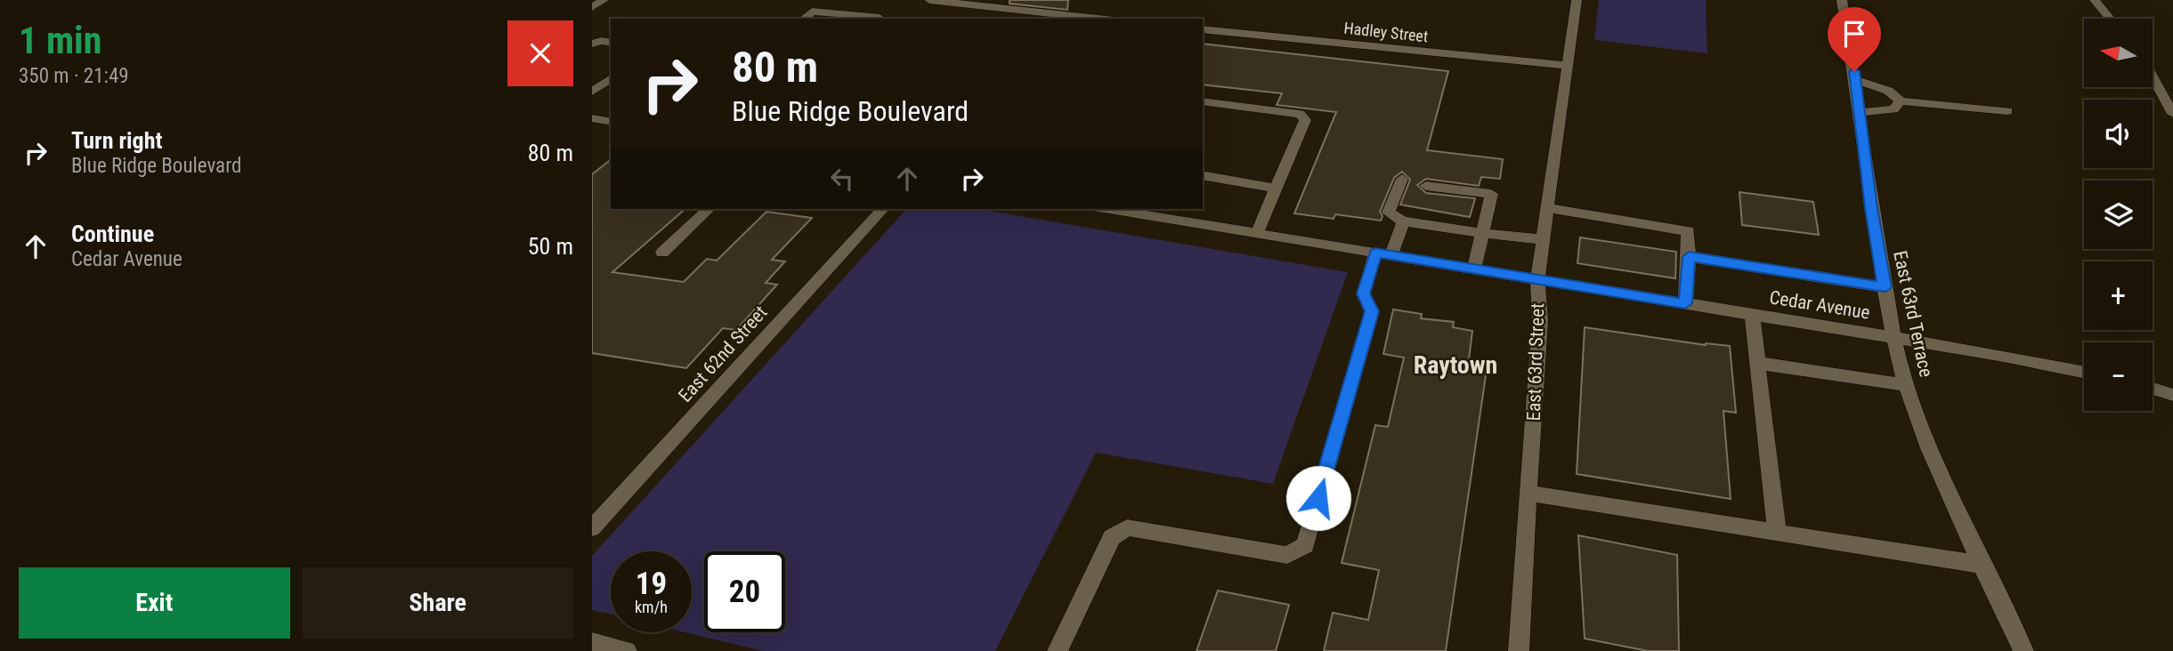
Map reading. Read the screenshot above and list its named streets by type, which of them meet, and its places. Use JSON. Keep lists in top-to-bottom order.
{
  "streets": {
    "street": [
      "Hadley Street",
      "Cedar Avenue",
      "East 63rd Terrace",
      "East 62nd Street",
      "East 63rd Street"
    ]
  },
  "crossings": [
    ["Hadley Street", "East 63rd Street"],
    ["Cedar Avenue", "East 63rd Terrace"],
    ["Cedar Avenue", "East 63rd Street"]
  ],
  "districts": ["Raytown"],
  "north": "left",
  "page": {
    "heading": ["1 min", "350 m · 21:49"],
    "map_buttons": ["+", "−"],
    "turn": ["80 m", "Blue Ridge Boulevard"],
    "list": [
      {
        "name": "Turn right",
        "note": "Blue Ridge Boulevard",
        "value": "80 m"
      },
      {
        "name": "Continue",
        "note": "Cedar Avenue",
        "value": "50 m"
      }
    ],
    "speed": "19 km/h",
    "limit": "20",
    "buttons": ["Exit", "Share"]
  }
}
